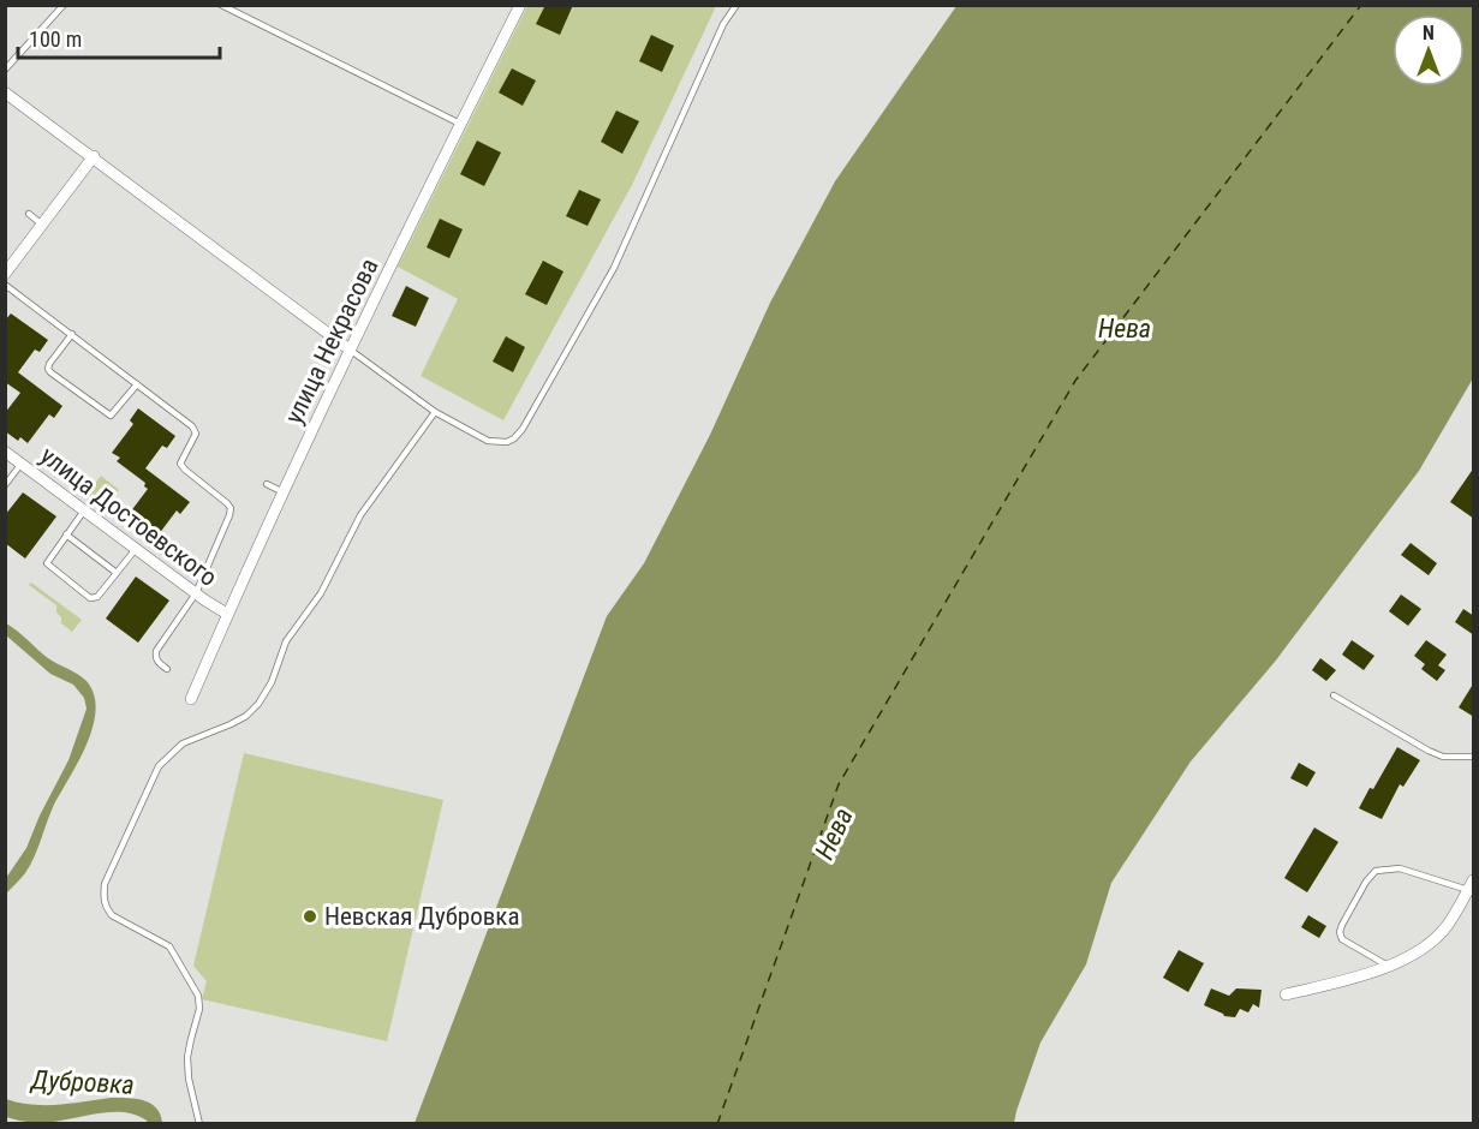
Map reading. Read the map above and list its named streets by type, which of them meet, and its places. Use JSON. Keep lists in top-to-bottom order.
{
  "streets": {
    "street": ["улица Некрасова", "улица Достоевского"]
  },
  "crossings": [
    ["улица Некрасова", "улица Достоевского"]
  ],
  "water": ["Нева", "Дубровка"],
  "places": ["Невская Дубровка"],
  "scale_bar": "100 m",
  "north": "top"
}
